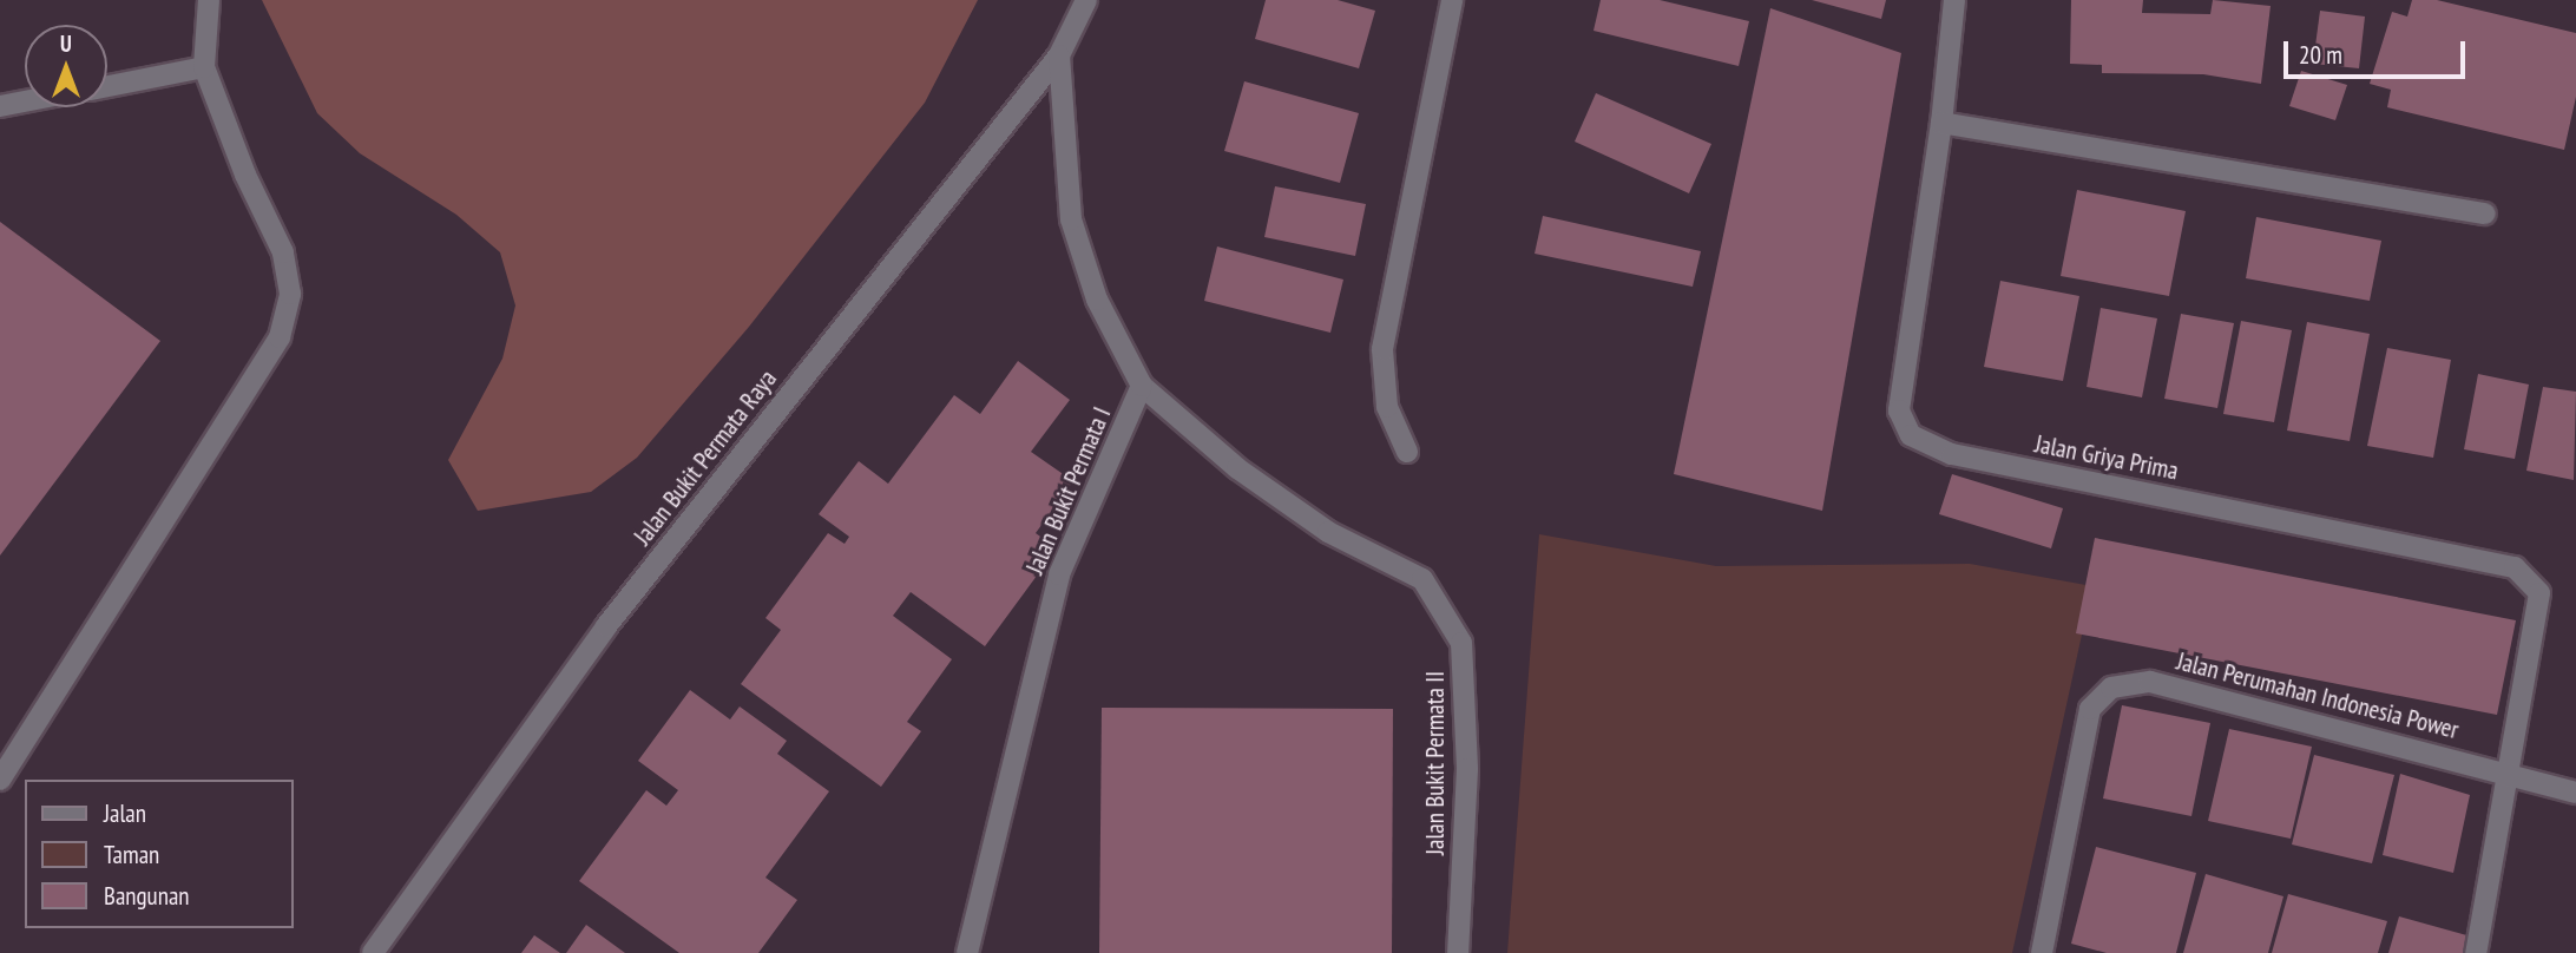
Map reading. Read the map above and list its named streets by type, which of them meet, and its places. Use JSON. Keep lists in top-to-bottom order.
{
  "streets": {
    "street": [
      "Jalan Bukit Permata Raya",
      "Jalan Griya Prima",
      "Jalan Bukit Permata I",
      "Jalan Perumahan Indonesia Power",
      "Jalan Bukit Permata II"
    ]
  },
  "crossings": [
    ["Jalan Griya Prima", "Jalan Perumahan Indonesia Power"],
    ["Jalan Bukit Permata I", "Jalan Bukit Permata II"]
  ],
  "legend": ["Jalan", "Taman", "Bangunan"],
  "scale_bar": "20 m",
  "north": "top"
}
